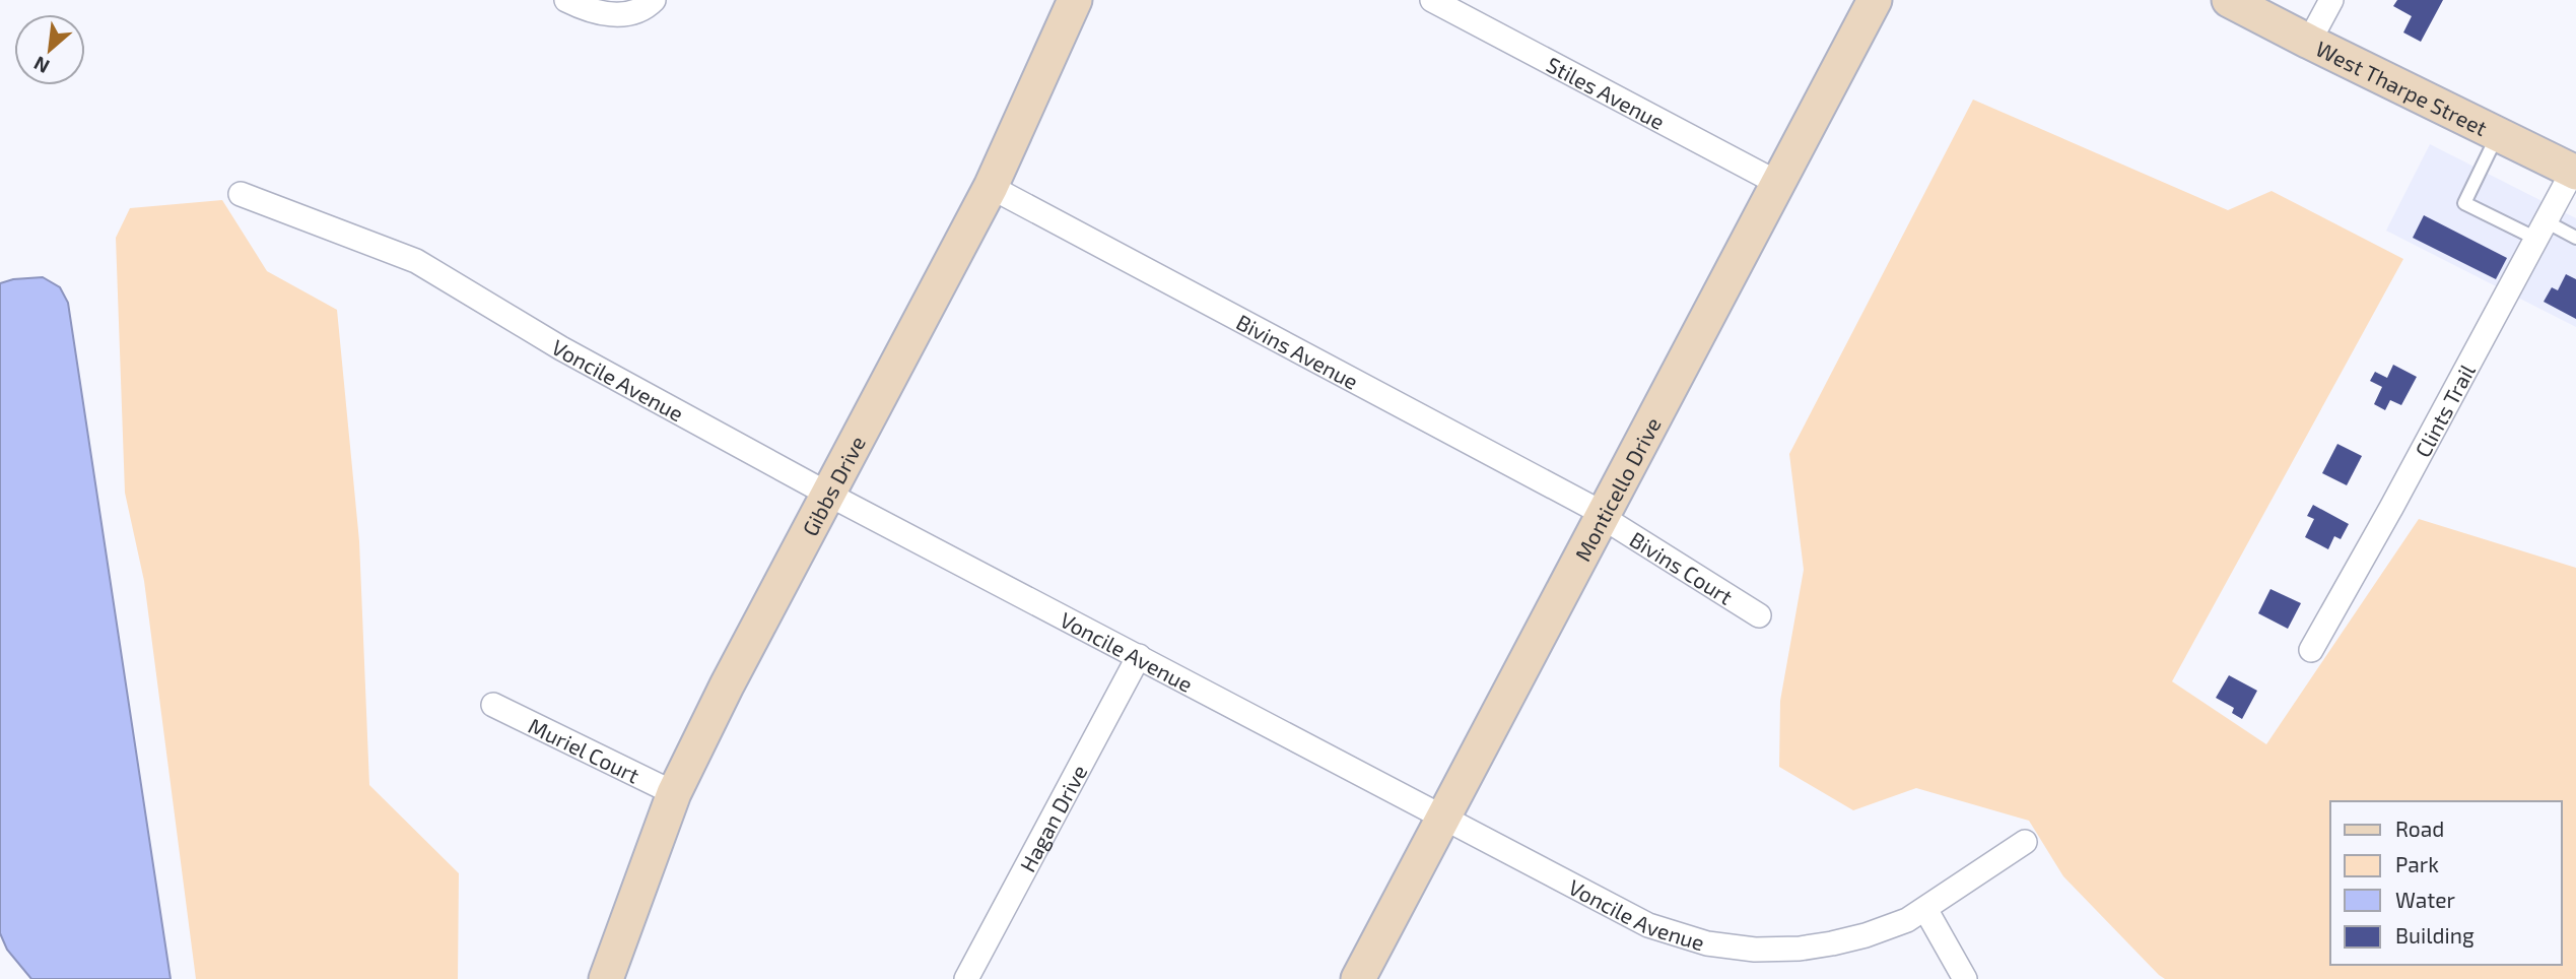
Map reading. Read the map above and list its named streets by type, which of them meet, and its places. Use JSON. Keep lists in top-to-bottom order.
{
  "streets": {
    "street": [
      "West Tharpe Street",
      "Stiles Avenue",
      "Bivins Avenue",
      "Voncile Avenue",
      "Clints Trail",
      "Gibbs Drive",
      "Monticello Drive",
      "Bivins Court",
      "Muriel Court",
      "Hagan Drive"
    ]
  },
  "crossings": [
    ["West Tharpe Street", "Clints Trail"],
    ["Stiles Avenue", "Monticello Drive"],
    ["Bivins Avenue", "Gibbs Drive"],
    ["Bivins Avenue", "Monticello Drive"],
    ["Bivins Avenue", "Bivins Court"],
    ["Voncile Avenue", "Gibbs Drive"],
    ["Voncile Avenue", "Monticello Drive"],
    ["Voncile Avenue", "Hagan Drive"],
    ["Gibbs Drive", "Muriel Court"],
    ["Monticello Drive", "Bivins Court"]
  ],
  "legend": [
    "Road",
    "Park",
    "Water",
    "Building"
  ],
  "north": "bottom left"
}
